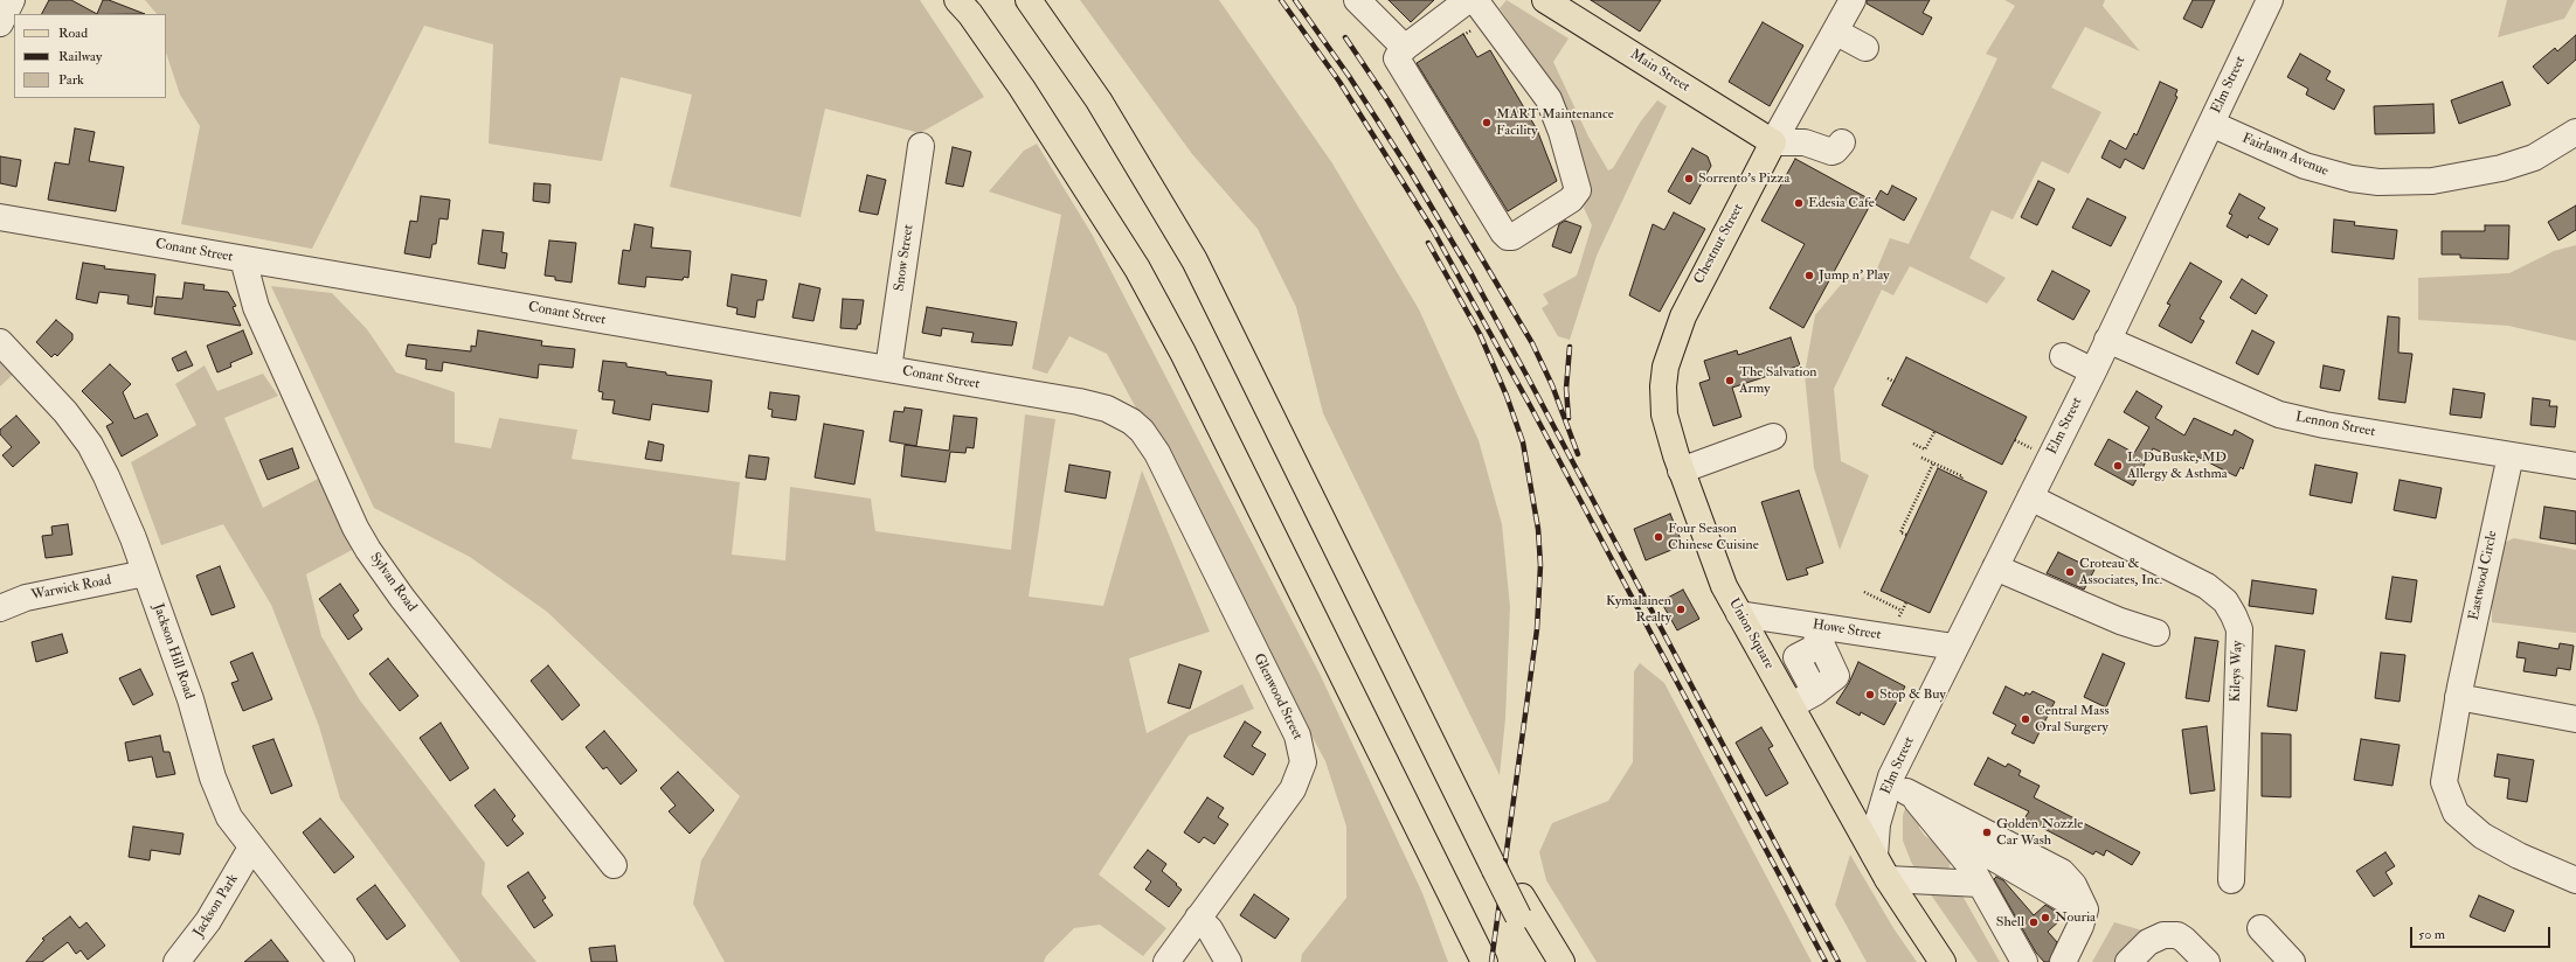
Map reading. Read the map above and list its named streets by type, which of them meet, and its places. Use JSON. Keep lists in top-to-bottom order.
{
  "streets": {
    "main road": ["Main Street", "Chestnut Street", "Union Square"],
    "street": [
      "Elm Street",
      "Fairlawn Avenue",
      "Conant Street",
      "Snow Street",
      "Lennon Street",
      "Eastwood Circle",
      "Sylvan Road",
      "Warwick Road",
      "Howe Street",
      "Jackson Hill Road",
      "Kileys Way",
      "Glenwood Street",
      "Jackson Park"
    ]
  },
  "crossings": [
    ["Main Street", "Chestnut Street"],
    ["Elm Street", "Fairlawn Avenue"],
    ["Elm Street", "Lennon Street"],
    ["Elm Street", "Howe Street"],
    ["Elm Street", "Union Square"],
    ["Elm Street", "Kileys Way"],
    ["Chestnut Street", "Union Square"],
    ["Conant Street", "Snow Street"],
    ["Conant Street", "Sylvan Road"],
    ["Conant Street", "Glenwood Street"],
    ["Lennon Street", "Eastwood Circle"],
    ["Warwick Road", "Jackson Hill Road"],
    ["Howe Street", "Union Square"],
    ["Jackson Hill Road", "Jackson Park"]
  ],
  "places": [
    "MART Maintenance Facility",
    "Sorrento's Pizza",
    "Edesia Cafe",
    "Jump n' Play",
    "The Salvation Army",
    "L. DuBuske, MD Allergy & Asthma",
    "Four Season Chinese Cuisine",
    "Croteau & Associates, Inc.",
    "Kymalainen Realty",
    "Stop & Buy",
    "Central Mass Oral Surgery",
    "Golden Nozzle Car Wash",
    "Nouria",
    "Shell"
  ],
  "legend": ["Road", "Railway", "Park"],
  "scale_bar": "50 m"
}
